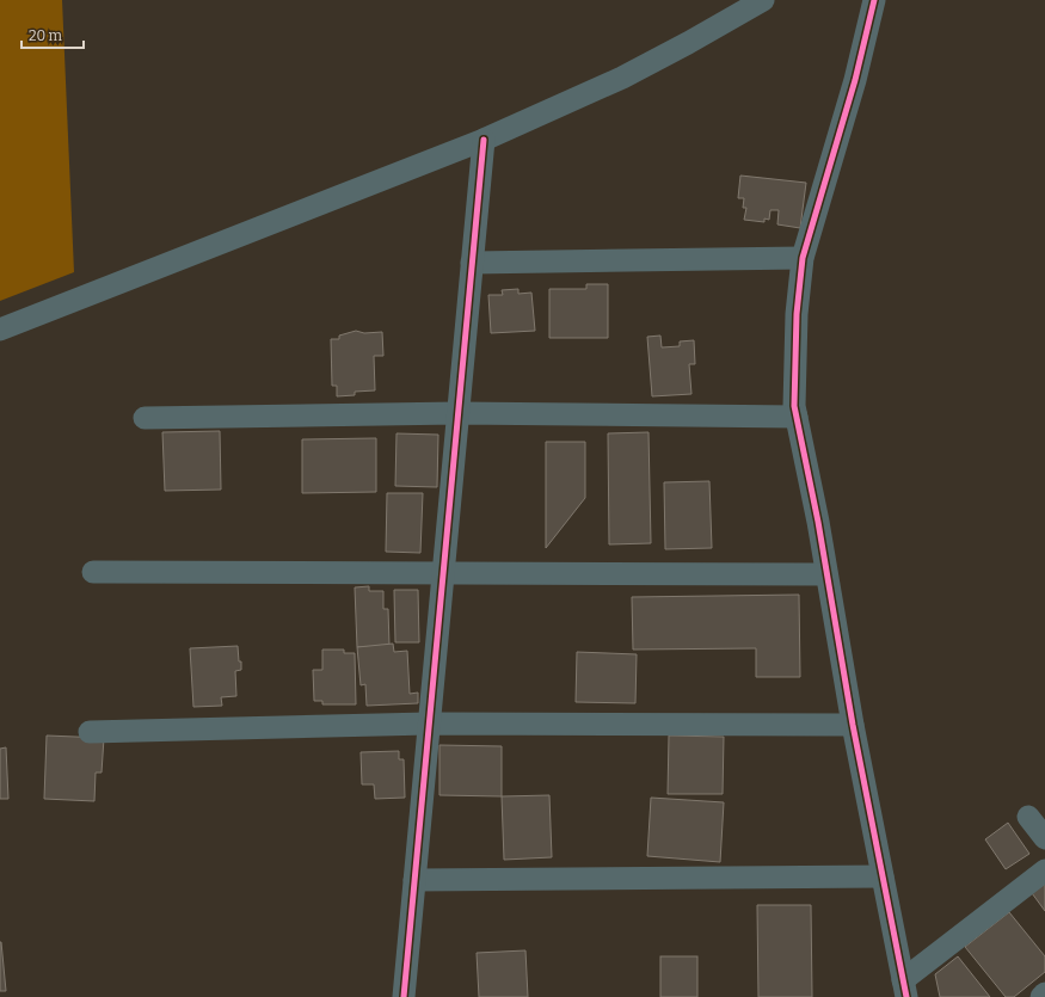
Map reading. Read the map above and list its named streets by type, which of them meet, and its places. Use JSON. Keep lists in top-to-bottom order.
{
  "scale_bar": "20 m"
}
